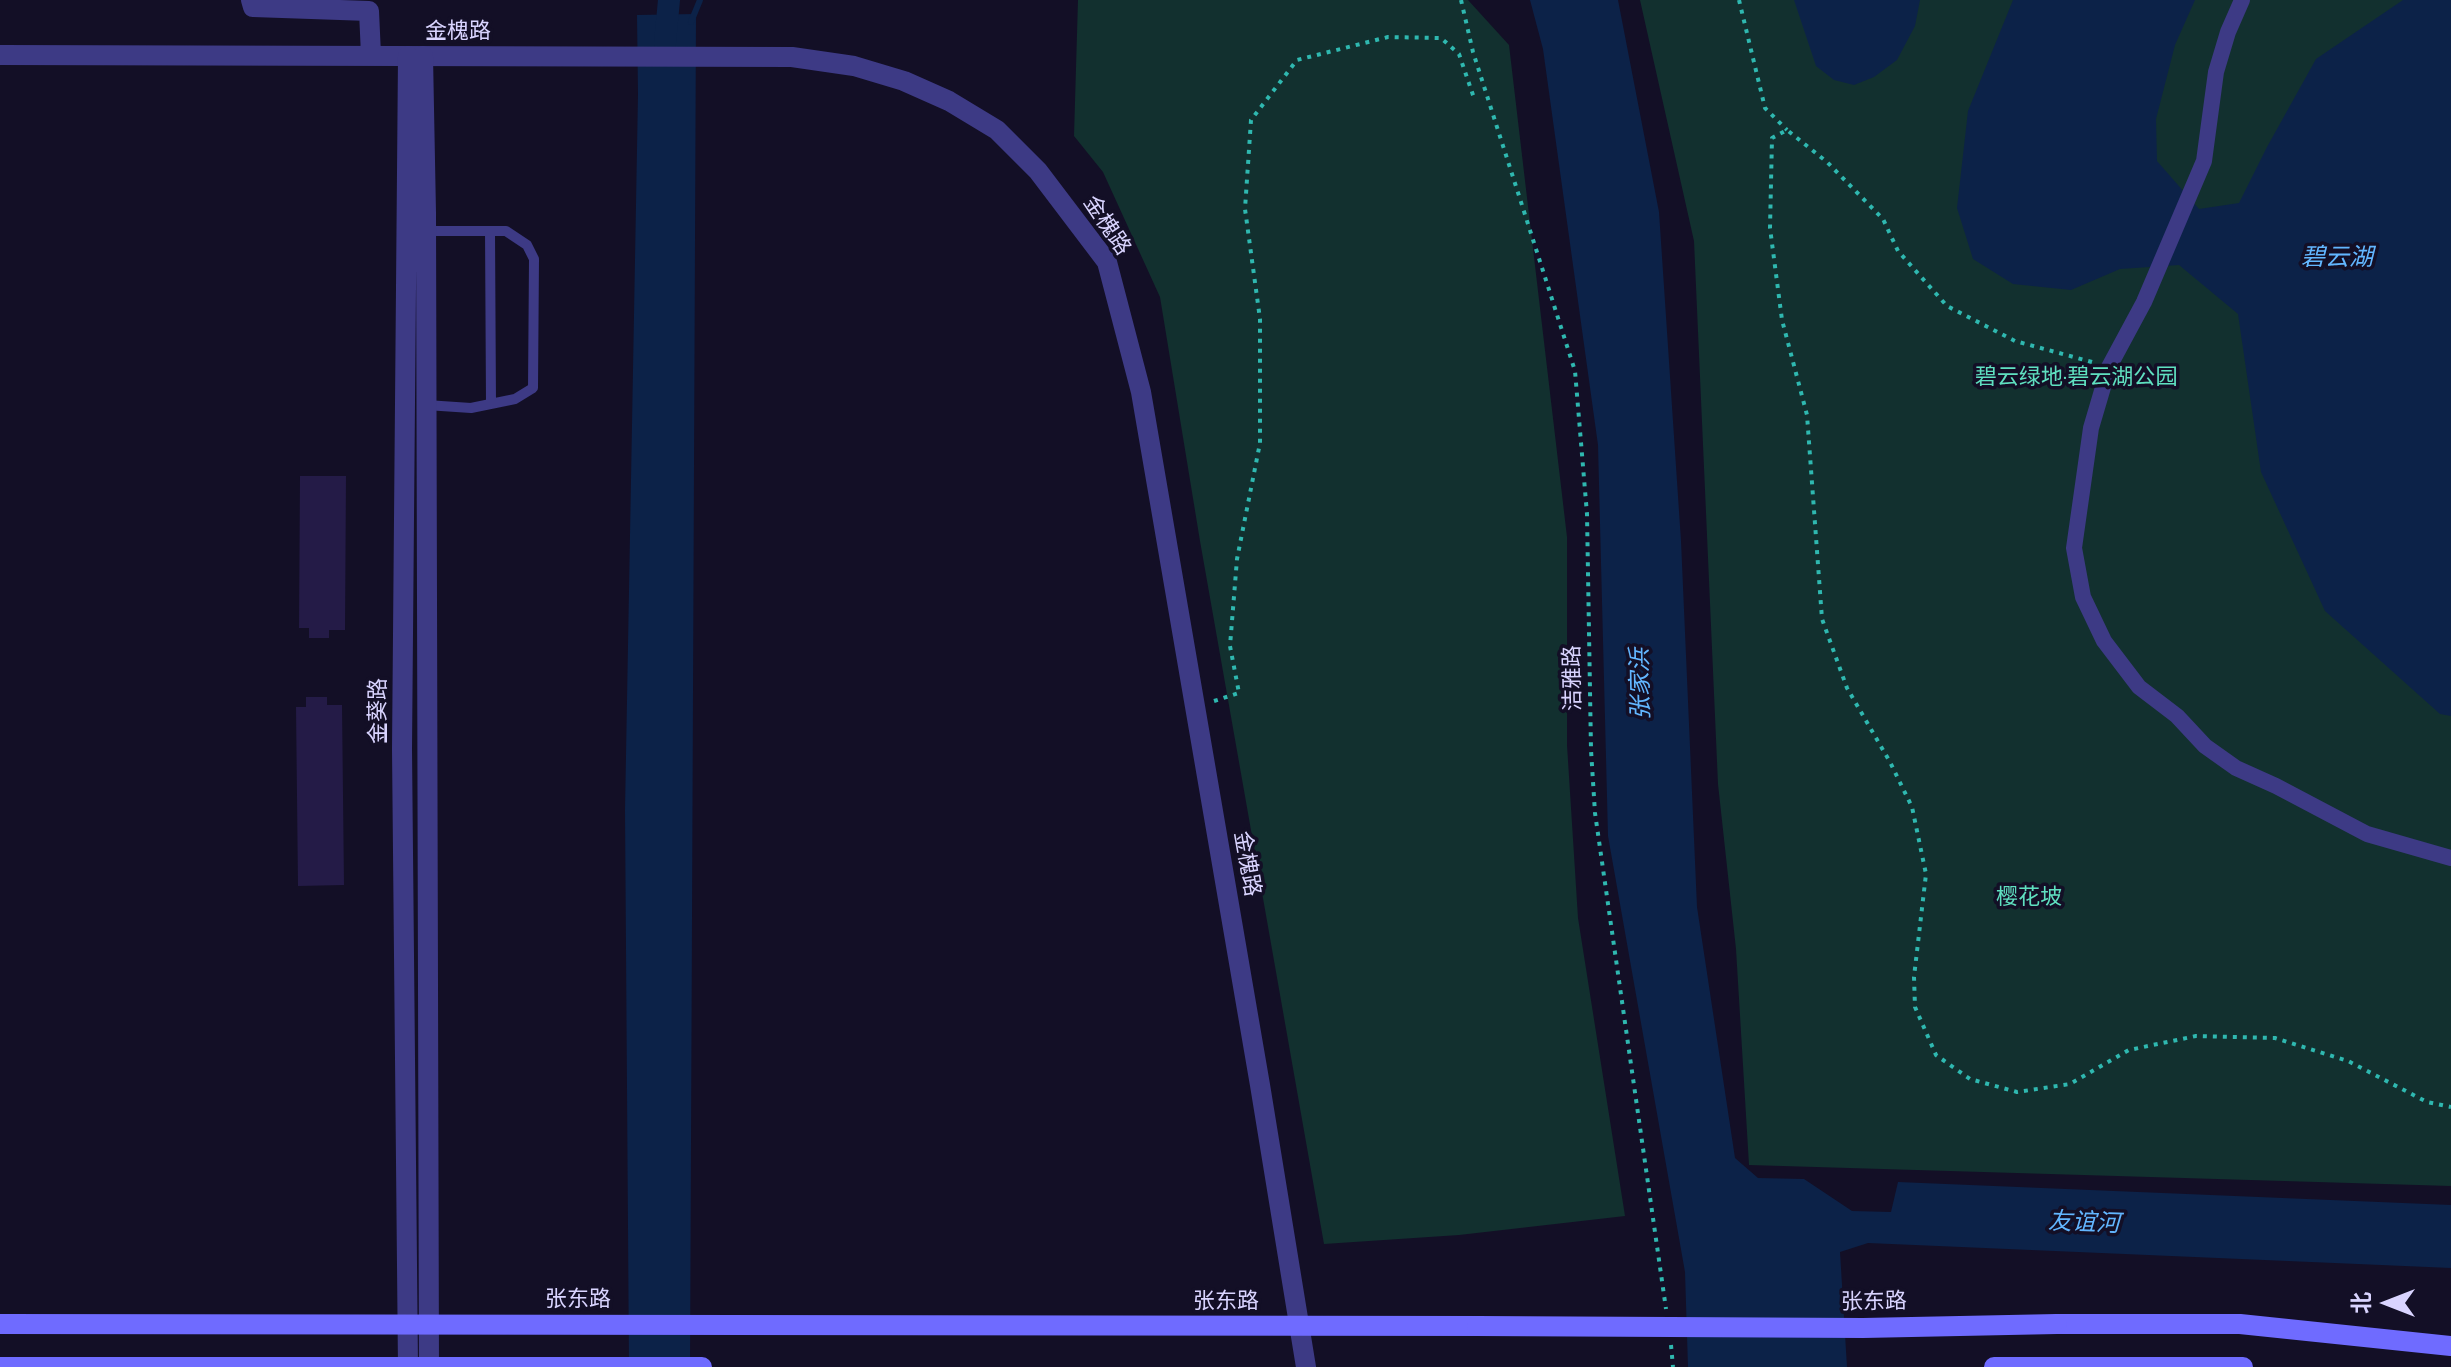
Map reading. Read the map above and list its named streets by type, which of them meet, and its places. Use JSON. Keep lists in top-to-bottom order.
{
  "streets": {
    "main road": ["张东路"],
    "street": ["金槐路", "金葵路"],
    "path": ["洁雅路"]
  },
  "crossings": [
    ["金槐路", "金葵路"],
    ["金槐路", "张东路"],
    ["金葵路", "张东路"]
  ],
  "water": ["碧云湖", "张家浜", "友谊河"],
  "parks": ["碧云绿地·碧云湖公园", "樱花坡"],
  "north": "left"
}
